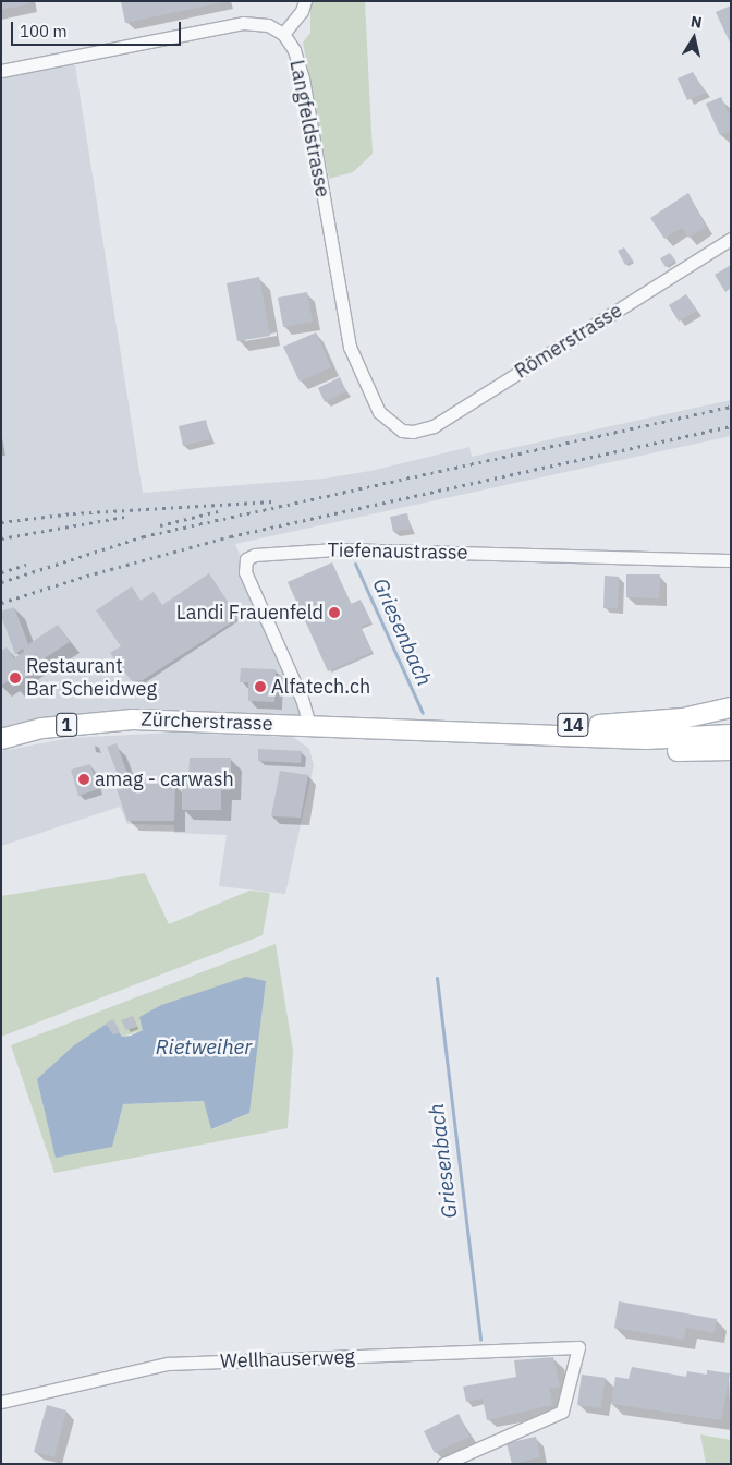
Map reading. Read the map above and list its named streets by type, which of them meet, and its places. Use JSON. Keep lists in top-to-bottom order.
{
  "streets": {
    "main road": ["Zürcherstrasse", "1", "14"],
    "street": [
      "Langfeldstrasse",
      "Römerstrasse",
      "Tiefenaustrasse",
      "Wellhauserweg"
    ]
  },
  "crossings": [
    ["Langfeldstrasse", "Römerstrasse"],
    ["Tiefenaustrasse", "Zürcherstrasse"],
    ["Zürcherstrasse", "1"],
    ["Zürcherstrasse", "14"],
    ["1", "14"]
  ],
  "water": ["Griesenbach", "Rietweiher"],
  "places": [
    "Landi Frauenfeld",
    "Restaurant Bar Scheidweg",
    "Alfatech.ch",
    "amag - carwash"
  ],
  "scale_bar": "100 m",
  "north": "top"
}
